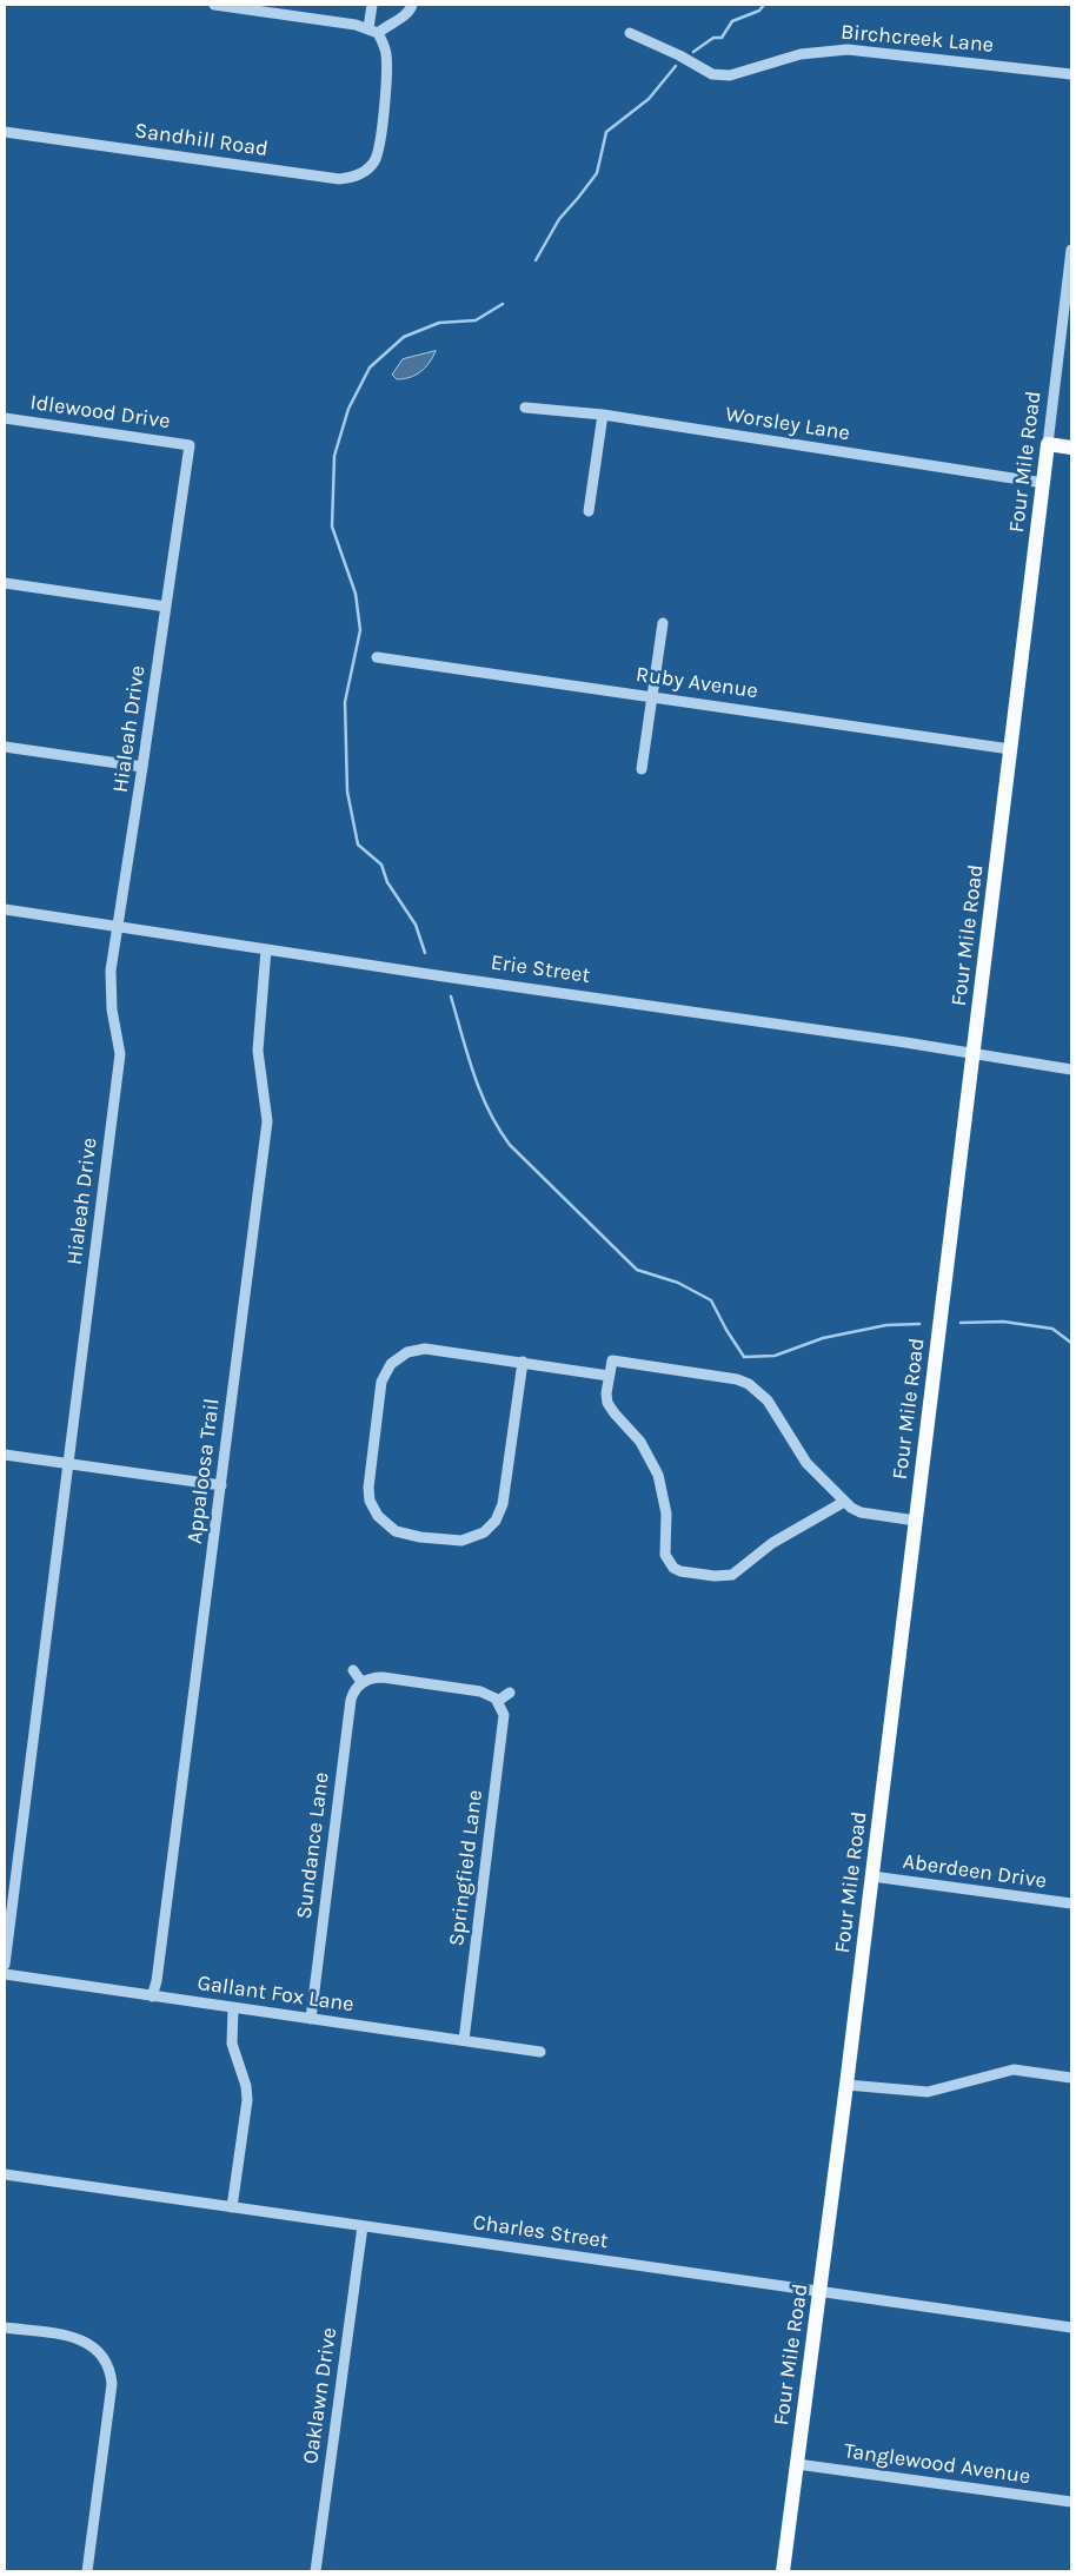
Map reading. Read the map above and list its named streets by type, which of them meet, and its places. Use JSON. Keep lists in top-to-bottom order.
{
  "streets": {
    "main road": ["Four Mile Road"],
    "street": [
      "Birchcreek Lane",
      "Sandhill Road",
      "Idlewood Drive",
      "Worsley Lane",
      "Ruby Avenue",
      "Hialeah Drive",
      "Erie Street",
      "Appaloosa Trail",
      "Sundance Lane",
      "Springfield Lane",
      "Aberdeen Drive",
      "Gallant Fox Lane",
      "Charles Street",
      "Oaklawn Drive",
      "Tanglewood Avenue"
    ]
  },
  "crossings": [
    ["Idlewood Drive", "Hialeah Drive"],
    ["Worsley Lane", "Four Mile Road"],
    ["Four Mile Road", "Ruby Avenue"],
    ["Four Mile Road", "Erie Street"],
    ["Four Mile Road", "Aberdeen Drive"],
    ["Four Mile Road", "Charles Street"],
    ["Four Mile Road", "Tanglewood Avenue"],
    ["Hialeah Drive", "Erie Street"],
    ["Erie Street", "Appaloosa Trail"],
    ["Appaloosa Trail", "Gallant Fox Lane"],
    ["Sundance Lane", "Gallant Fox Lane"],
    ["Springfield Lane", "Gallant Fox Lane"],
    ["Charles Street", "Oaklawn Drive"]
  ]
}
